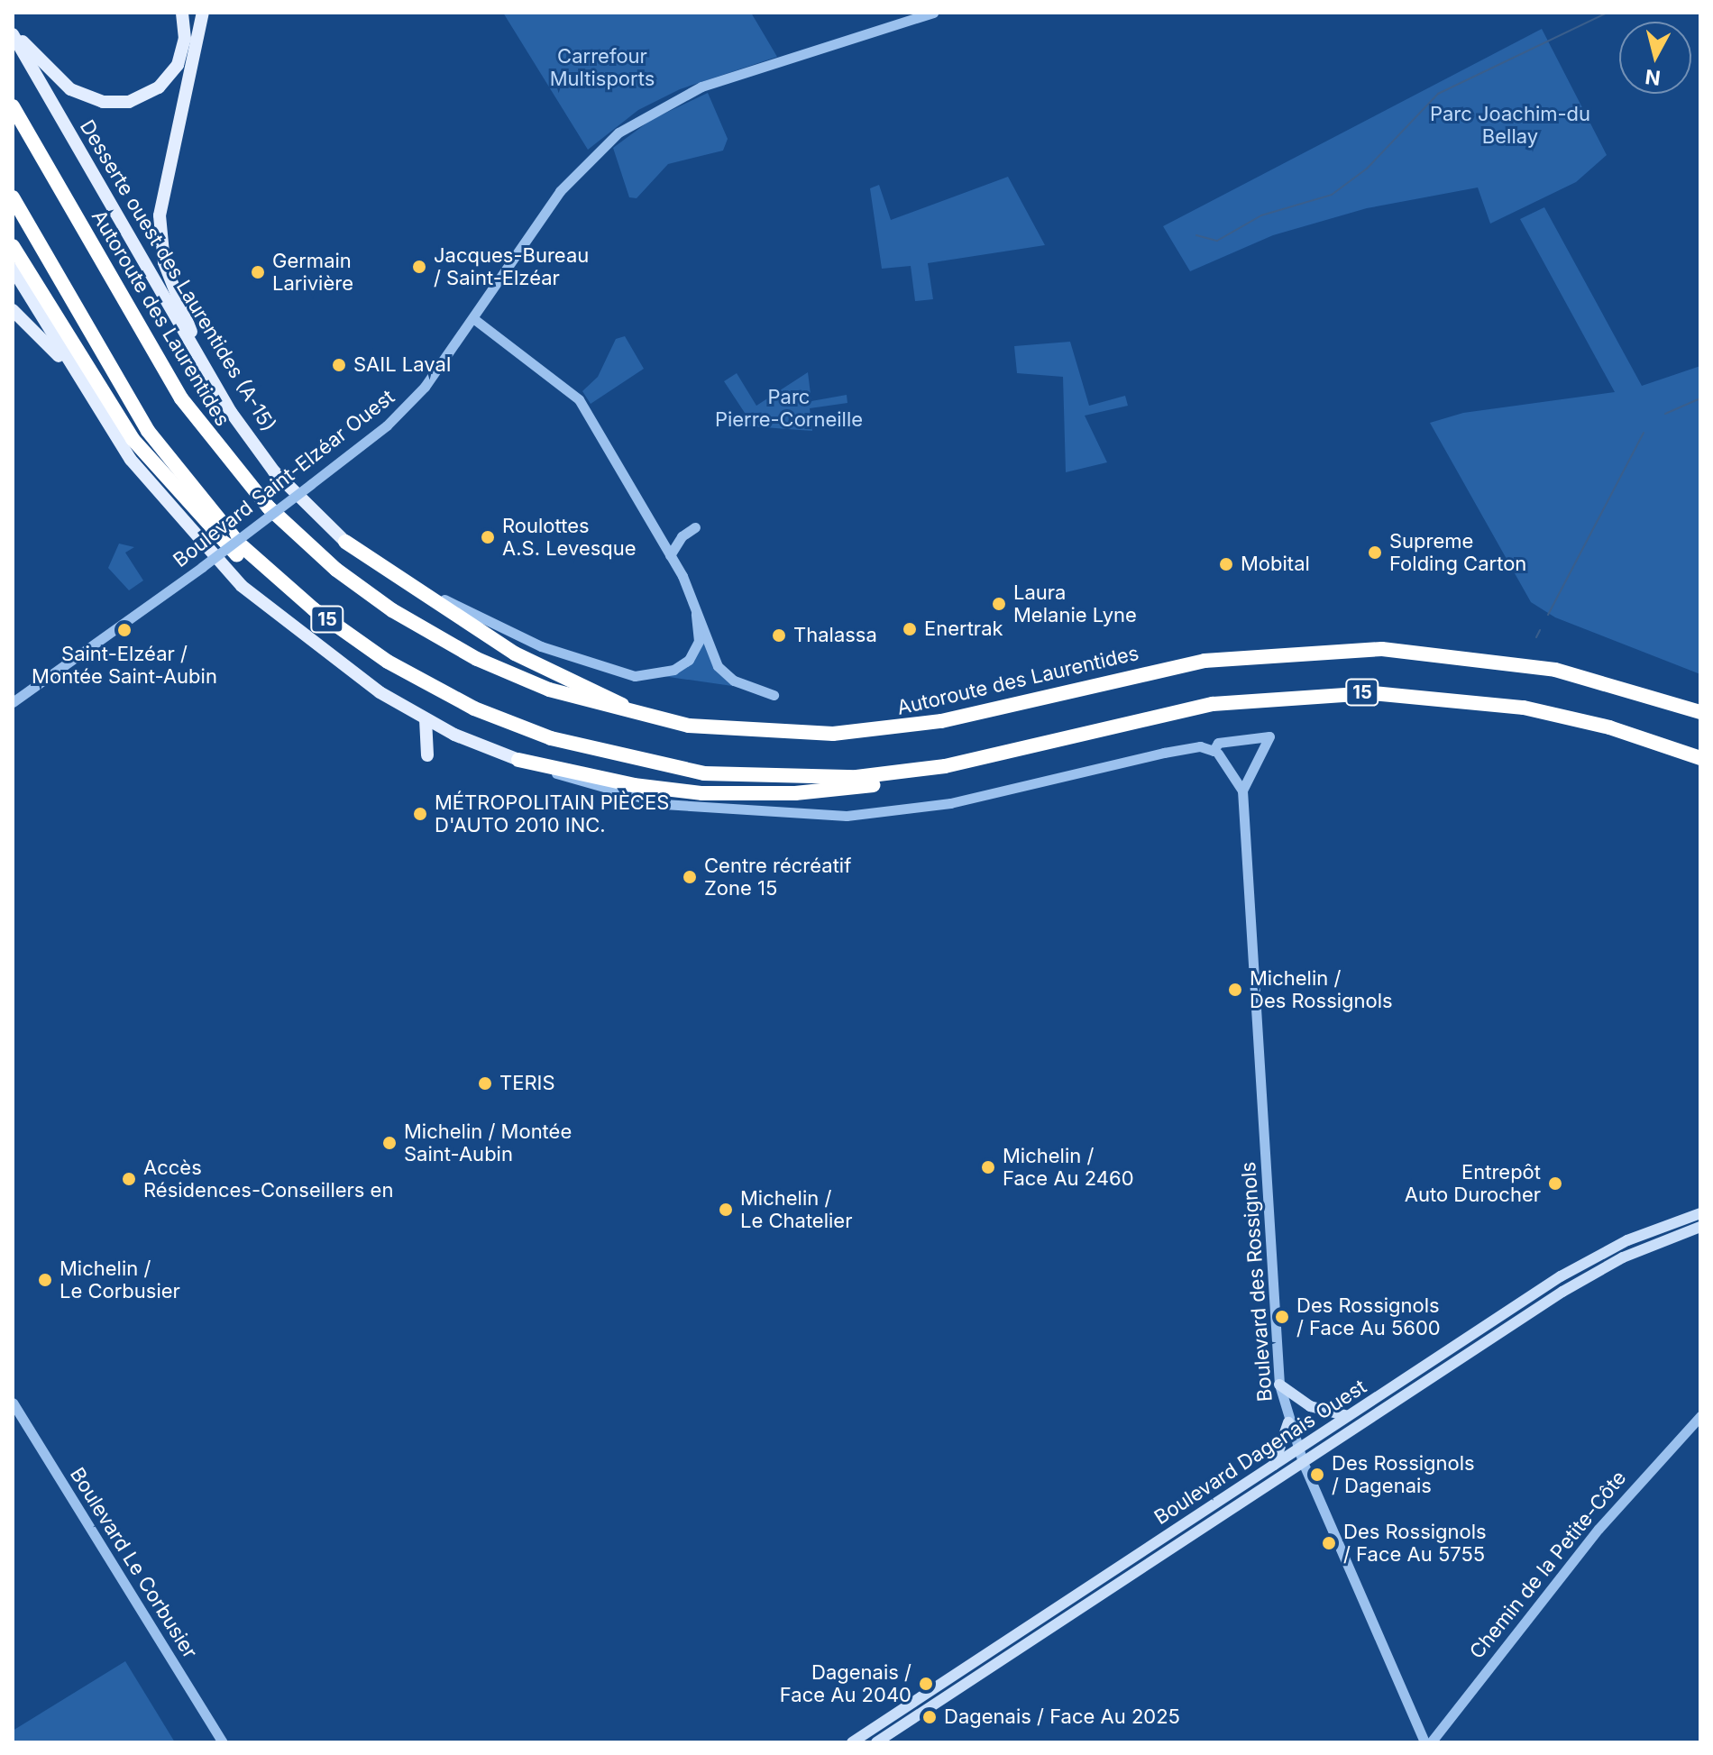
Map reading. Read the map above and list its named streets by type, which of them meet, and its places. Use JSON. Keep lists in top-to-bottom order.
{
  "streets": {
    "highway": ["Autoroute des Laurentides", "15"],
    "main road": ["Desserte ouest des Laurentides (A-15)", "Boulevard Dagenais Ouest"],
    "street": [
      "Boulevard Saint-Elzéar Ouest",
      "Boulevard des Rossignols",
      "Boulevard Le Corbusier",
      "Chemin de la Petite-Côte"
    ]
  },
  "crossings": [
    ["Boulevard des Rossignols", "Boulevard Dagenais Ouest"]
  ],
  "parks": ["Carrefour Multisports", "Parc Joachim-du Bellay", "Parc Pierre-Corneille"],
  "places": [
    "Jacques-Bureau / Saint-Elzéar",
    "Germain Larivière",
    "SAIL Laval",
    "Roulottes A.S. Levesque",
    "Supreme Folding Carton",
    "Mobital",
    "Laura Melanie Lyne",
    "Enertrak",
    "Saint-Elzéar / Montée Saint-Aubin",
    "Thalassa",
    "MÉTROPOLITAIN PIÈCES D'AUTO 2010 INC.",
    "Centre récréatif Zone 15",
    "Michelin / Des Rossignols",
    "TERIS",
    "Michelin / Montée Saint-Aubin",
    "Michelin / Face Au 2460",
    "Accès Résidences-Conseillers en",
    "Entrepôt Auto Durocher",
    "Michelin / Le Chatelier",
    "Michelin / Le Corbusier",
    "Des Rossignols / Face Au 5600",
    "Des Rossignols / Dagenais",
    "Des Rossignols / Face Au 5755",
    "Dagenais / Face Au 2040",
    "Dagenais / Face Au 2025"
  ],
  "north": "bottom"
}
